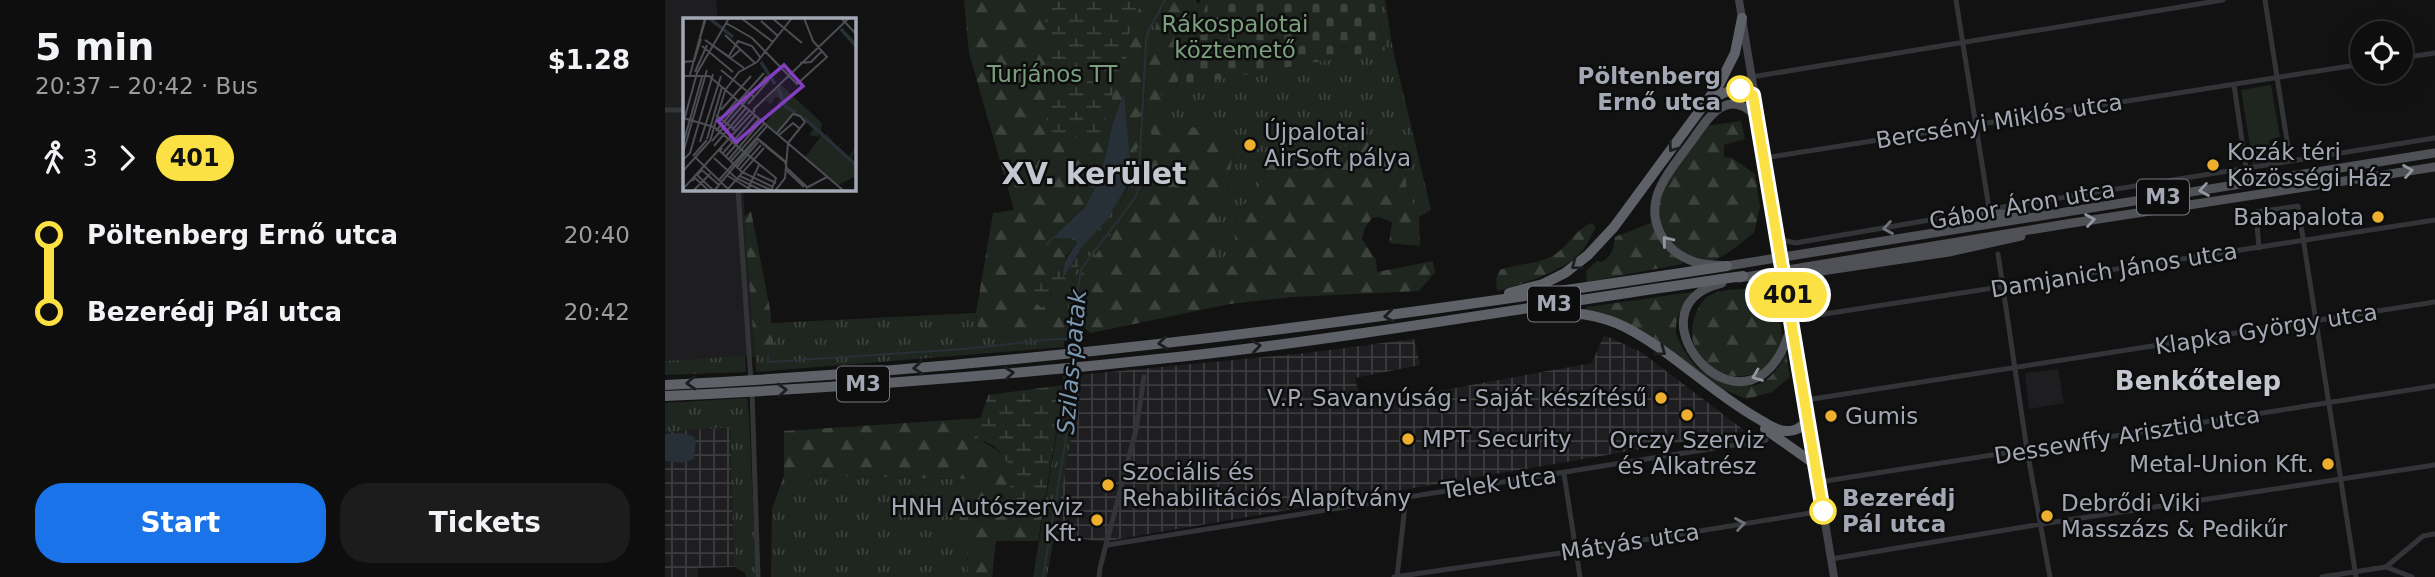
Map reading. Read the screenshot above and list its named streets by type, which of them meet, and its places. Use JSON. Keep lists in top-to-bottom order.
{
  "streets": {
    "highway": ["M3"],
    "street": [
      "Bercsényi Miklós utca",
      "Gábor Áron utca",
      "Damjanich János utca",
      "Klapka György utca",
      "Dessewffy Arisztid utca",
      "Telek utca",
      "Mátyás utca"
    ]
  },
  "one_way": ["Mátyás utca"],
  "districts": ["XV. kerület", "Benkőtelep"],
  "water": ["Szilas-patak"],
  "parks": ["Rákospalotai köztemető", "Turjános TT"],
  "places": [
    "Pöltenberg Ernő utca",
    "Újpalotai AirSoft pálya",
    "Kozák téri Közösségi Ház",
    "Babapalota",
    "V.P. Savanyúság - Saját készítésű",
    "Orczy Szerviz és Alkatrész",
    "Gumis",
    "MPT Security",
    "Metal-Union Kft.",
    "Szociális és Rehabilitációs Alapítvány",
    "Bezerédj Pál utca",
    "Debrődi Viki Masszázs & Pedikűr",
    "HNH Autószerviz Kft."
  ],
  "lines": ["bus line 401"],
  "page": {
    "heading": ["5 min", "20:37 – 20:42 · Bus", "$1.28"],
    "on_map": "401",
    "legs": ["3", "401"],
    "list": [
      {
        "name": "Pöltenberg Ernő utca",
        "value": "20:40"
      },
      {
        "name": "Bezerédj Pál utca",
        "value": "20:42"
      }
    ],
    "buttons": ["Start", "Tickets"]
  }
}
